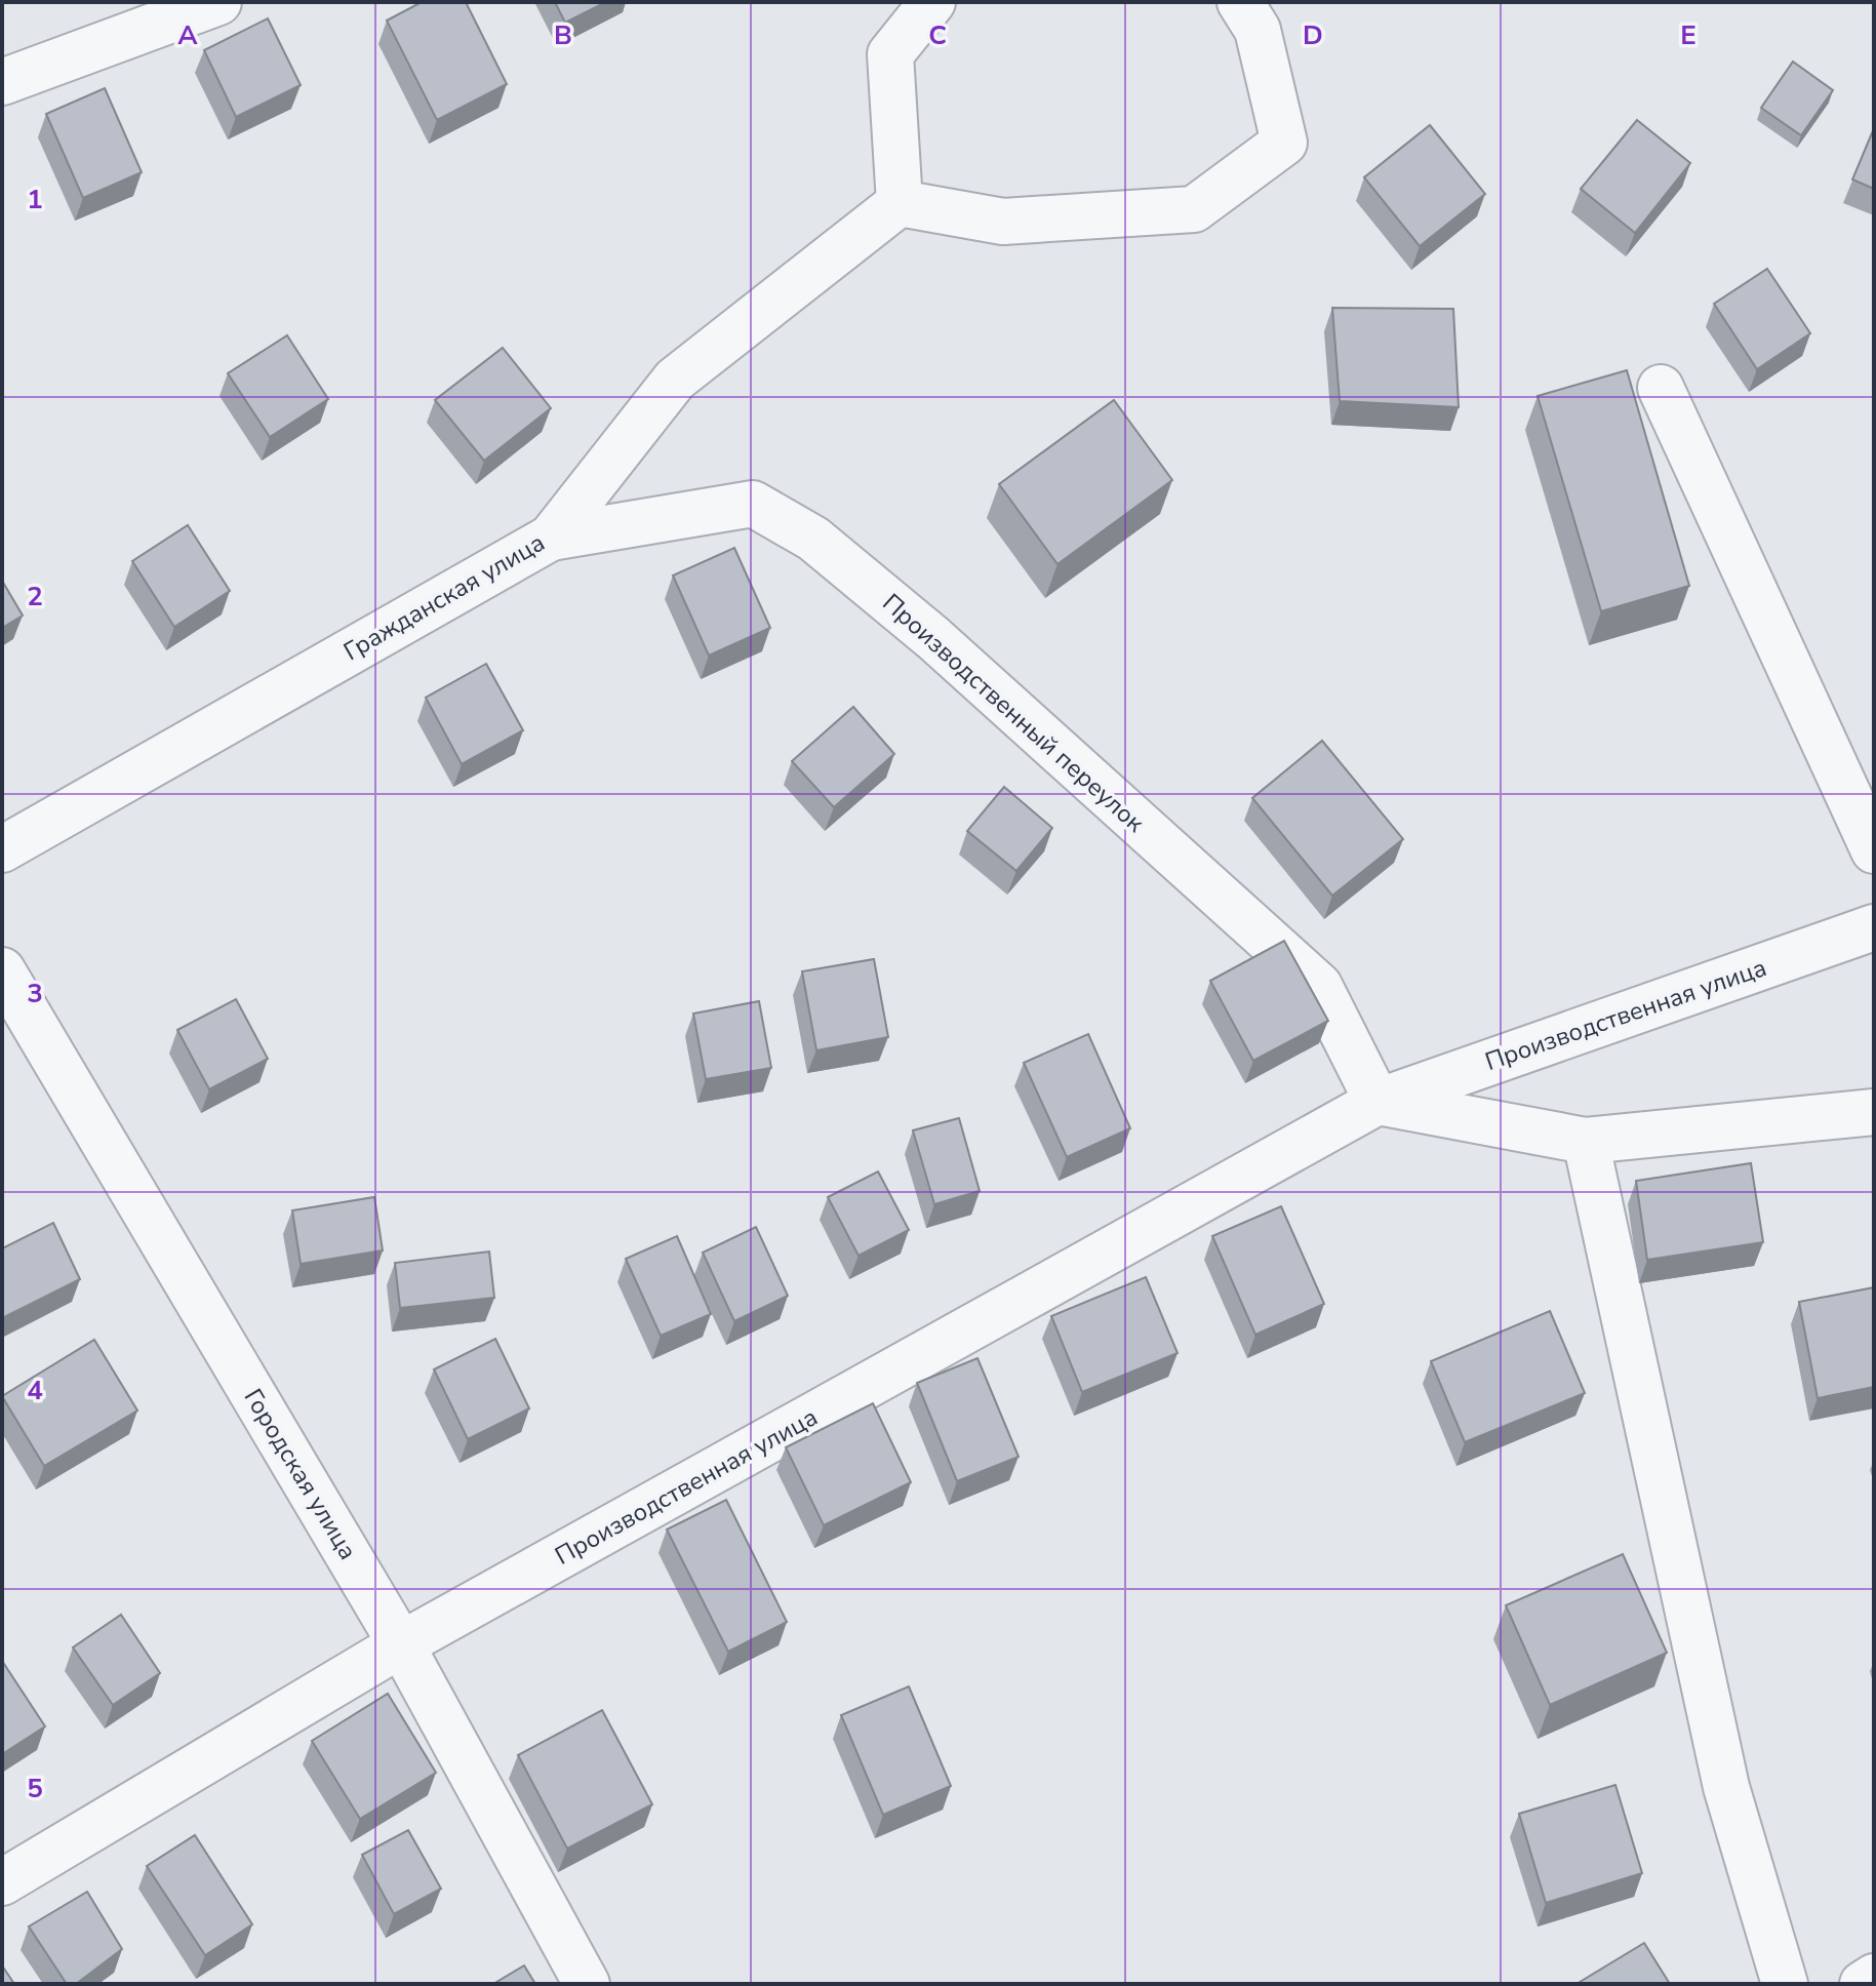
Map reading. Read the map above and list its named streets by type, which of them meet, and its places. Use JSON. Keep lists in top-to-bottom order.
{
  "streets": {
    "street": [
      "Гражданская улица",
      "Производственный переулок",
      "Производственная улица",
      "Городская улица"
    ]
  },
  "crossings": [
    ["Гражданская улица", "Производственный переулок"],
    ["Производственный переулок", "Производственная улица"],
    ["Производственная улица", "Городская улица"]
  ],
  "grid": {
    "columns": [
      "A",
      "B",
      "C",
      "D",
      "E"
    ],
    "rows": [
      "1",
      "2",
      "3",
      "4",
      "5"
    ]
  }
}
